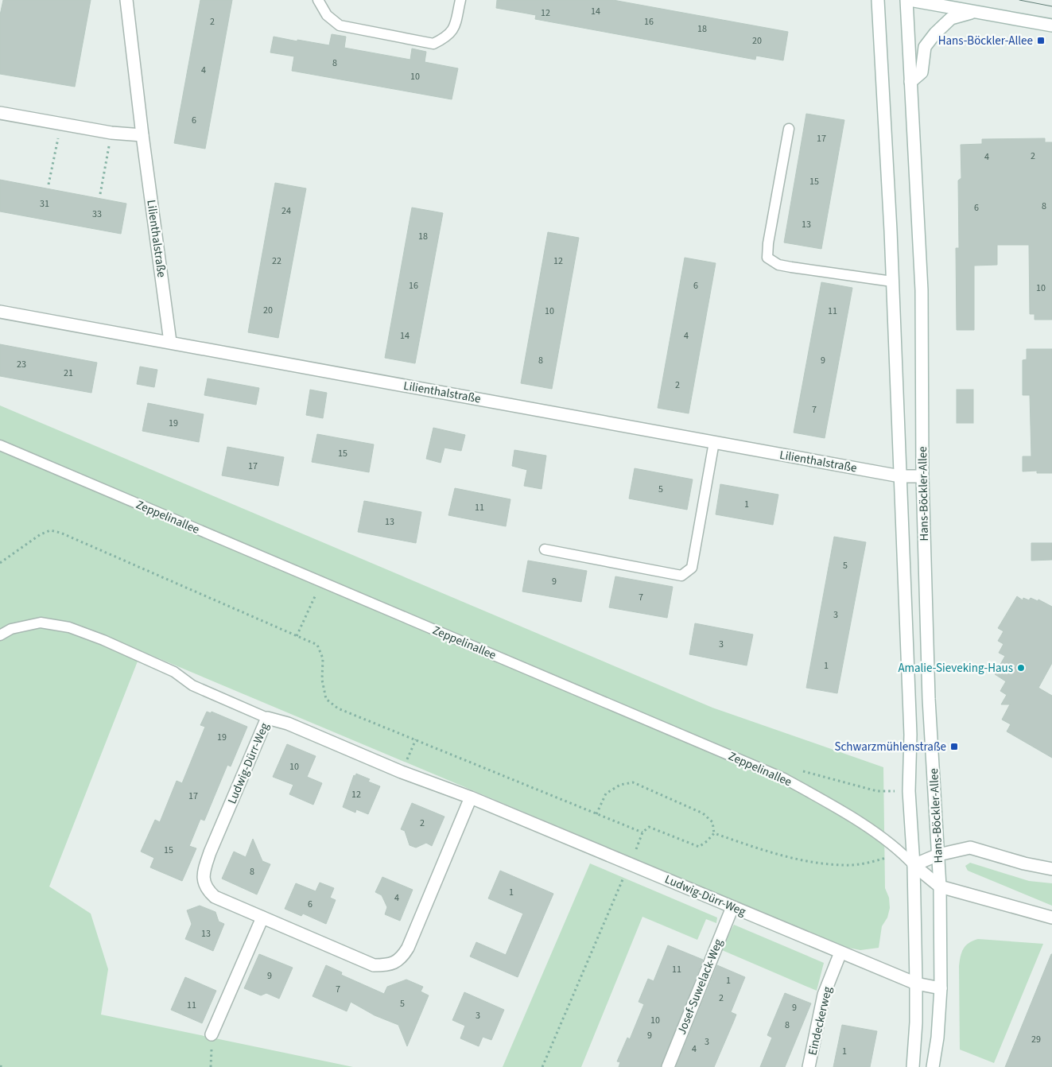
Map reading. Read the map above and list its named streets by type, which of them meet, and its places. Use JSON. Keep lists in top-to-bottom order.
{
  "streets": {
    "street": [
      "Lilienthalstraße",
      "Hans-Böckler-Allee",
      "Zeppelinallee",
      "Ludwig-Dürr-Weg",
      "Josef-Suwelack-Weg",
      "Eindeckerweg"
    ]
  },
  "crossings": [
    ["Lilienthalstraße", "Hans-Böckler-Allee"],
    ["Hans-Böckler-Allee", "Zeppelinallee"],
    ["Hans-Böckler-Allee", "Ludwig-Dürr-Weg"],
    ["Ludwig-Dürr-Weg", "Josef-Suwelack-Weg"],
    ["Ludwig-Dürr-Weg", "Eindeckerweg"]
  ],
  "places": {
    "transit": ["Hans-Böckler-Allee", "Schwarzmühlenstraße"],
    "other": ["Amalie-Sieveking-Haus"]
  },
  "house_numbers": [
    "14",
    "12",
    "2",
    "16",
    "18",
    "20",
    "8",
    "4",
    "10",
    "6",
    "17",
    "2",
    "4",
    "15",
    "31",
    "8",
    "6",
    "24",
    "33",
    "13",
    "18",
    "22",
    "12",
    "16",
    "6",
    "10",
    "20",
    "10",
    "11",
    "14",
    "4",
    "8",
    "9",
    "23",
    "21",
    "2",
    "7",
    "19",
    "15",
    "17",
    "5",
    "1",
    "11",
    "13",
    "5",
    "9",
    "7",
    "3",
    "3",
    "1",
    "19",
    "10",
    "12",
    "17",
    "2",
    "15",
    "8",
    "1",
    "4",
    "6",
    "13",
    "11",
    "9",
    "1",
    "7",
    "2",
    "5",
    "11",
    "9",
    "3",
    "10",
    "8",
    "9",
    "29",
    "3",
    "4",
    "1"
  ]
}
